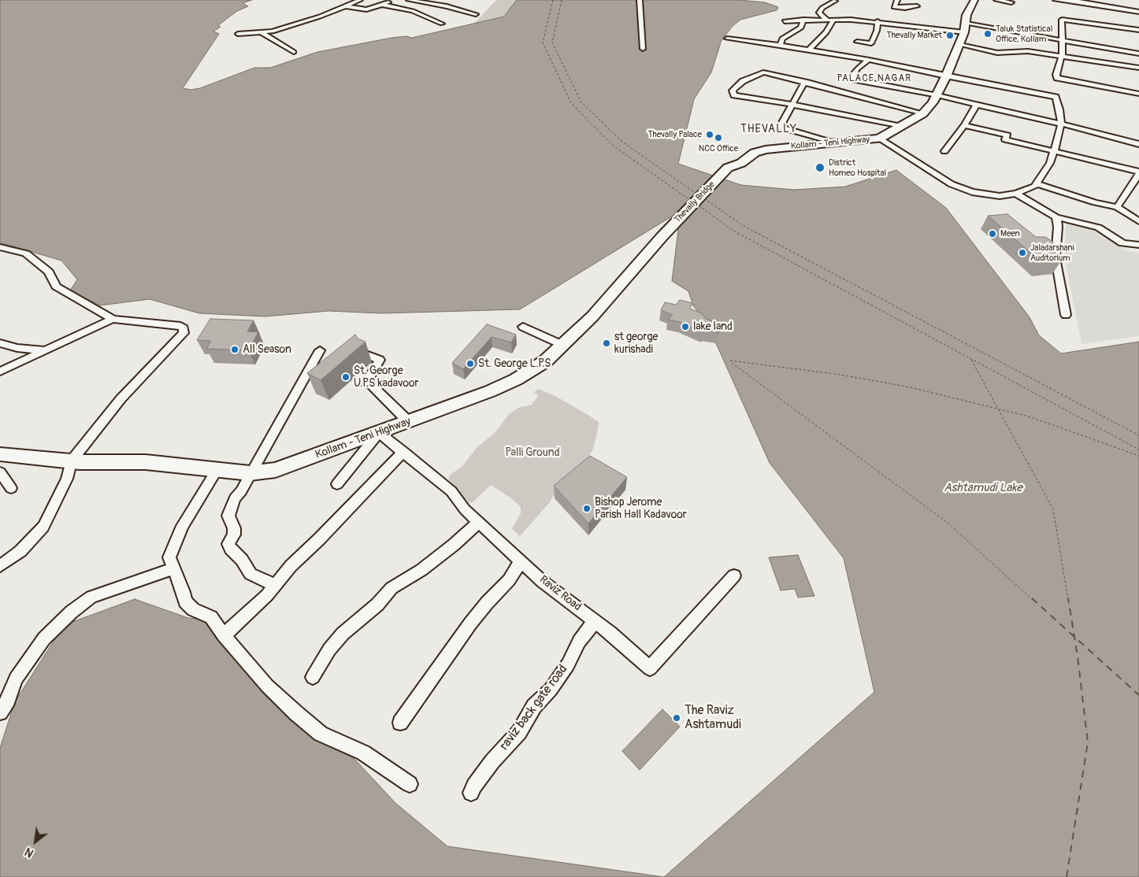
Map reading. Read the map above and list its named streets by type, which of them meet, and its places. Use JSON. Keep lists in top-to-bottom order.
{
  "streets": {
    "main road": ["Kollam - Teni Highway", "Thevally Bridge"],
    "street": ["Raviz Road", "raviz back gate road"]
  },
  "crossings": [
    ["Kollam - Teni Highway", "Thevally Bridge"],
    ["Kollam - Teni Highway", "Raviz Road"],
    ["Raviz Road", "raviz back gate road"]
  ],
  "districts": ["PALACE NAGAR", "THEVALLY"],
  "water": ["Ashtamudi Lake"],
  "parks": ["Palli Ground"],
  "places": [
    "Taluk Statistical Office, Kollam",
    "Thevally Market",
    "Thevally Palace",
    "NCC Office",
    "District Homeo Hospital",
    "Meen",
    "Jaladarshani Auditorium",
    "lake land",
    "st george kurishadi",
    "All Season",
    "St. George L.P.S",
    "St. George U.P.S kadavoor",
    "Bishop Jerome Parish Hall Kadavoor",
    "The Raviz Ashtamudi"
  ],
  "north": "bottom left"
}
